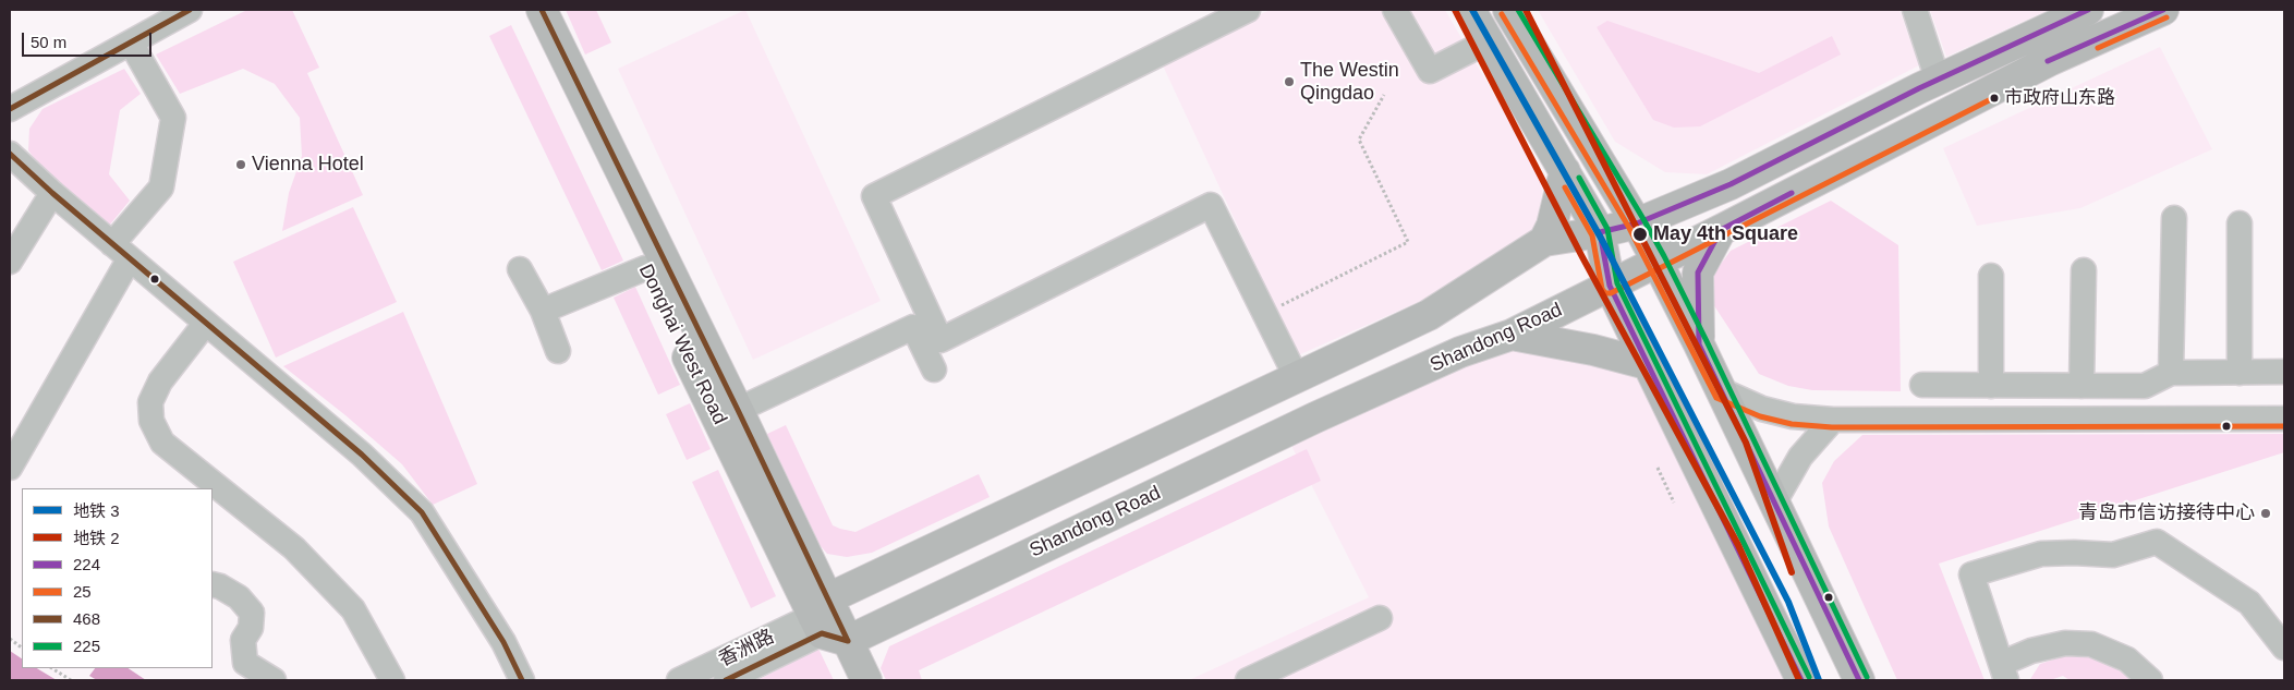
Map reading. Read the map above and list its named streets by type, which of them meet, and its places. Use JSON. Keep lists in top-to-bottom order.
{
  "streets": {
    "main road": ["Shandong Road", "Donghai West Road"],
    "street": ["香洲路"]
  },
  "crossings": [
    ["Shandong Road", "Donghai West Road"],
    ["Shandong Road", "香洲路"],
    ["Donghai West Road", "香洲路"]
  ],
  "places": [
    "The Westin Qingdao",
    "市政府山东路",
    "Vienna Hotel",
    "May 4th Square",
    "青岛市信访接待中心"
  ],
  "lines": [
    "metro line 3",
    "metro line 2",
    "transit line 224",
    "transit line 468",
    "transit line 225",
    "transit line 25"
  ],
  "legend": [
    "地铁 3",
    "地铁 2",
    "224",
    "25",
    "468",
    "225"
  ],
  "scale_bar": "50 m"
}
